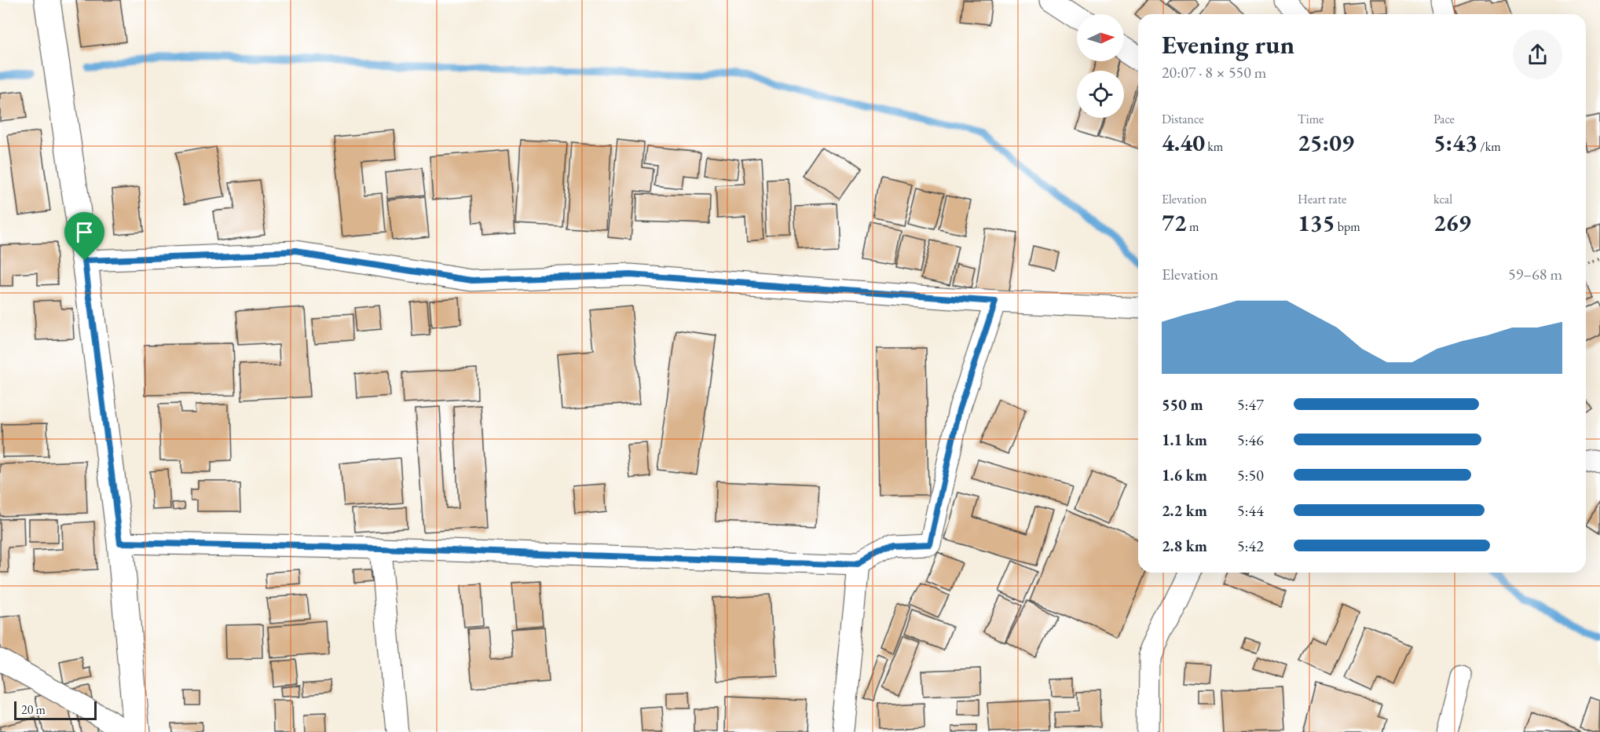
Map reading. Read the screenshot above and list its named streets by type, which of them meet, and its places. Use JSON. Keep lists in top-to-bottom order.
{
  "scale_bar": "20 m",
  "north": "right",
  "page": {
    "heading": ["Evening run", "20:07 · 8 × 550 m"],
    "stats": [
      ["Distance", "4.40 km"],
      ["Time", "25:09"],
      ["Pace", "5:43 /km"],
      ["Elevation", "72 m"],
      ["Heart rate", "135 bpm"],
      ["kcal", "269"]
    ],
    "chart": ["Elevation", "59–68 m"],
    "list": [
      {
        "name": "550 m",
        "note": "5:47"
      },
      {
        "name": "1.1 km",
        "note": "5:46"
      },
      {
        "name": "1.6 km",
        "note": "5:50"
      },
      {
        "name": "2.2 km",
        "note": "5:44"
      },
      {
        "name": "2.8 km",
        "note": "5:42"
      }
    ],
    "scale": "20 m"
  }
}
